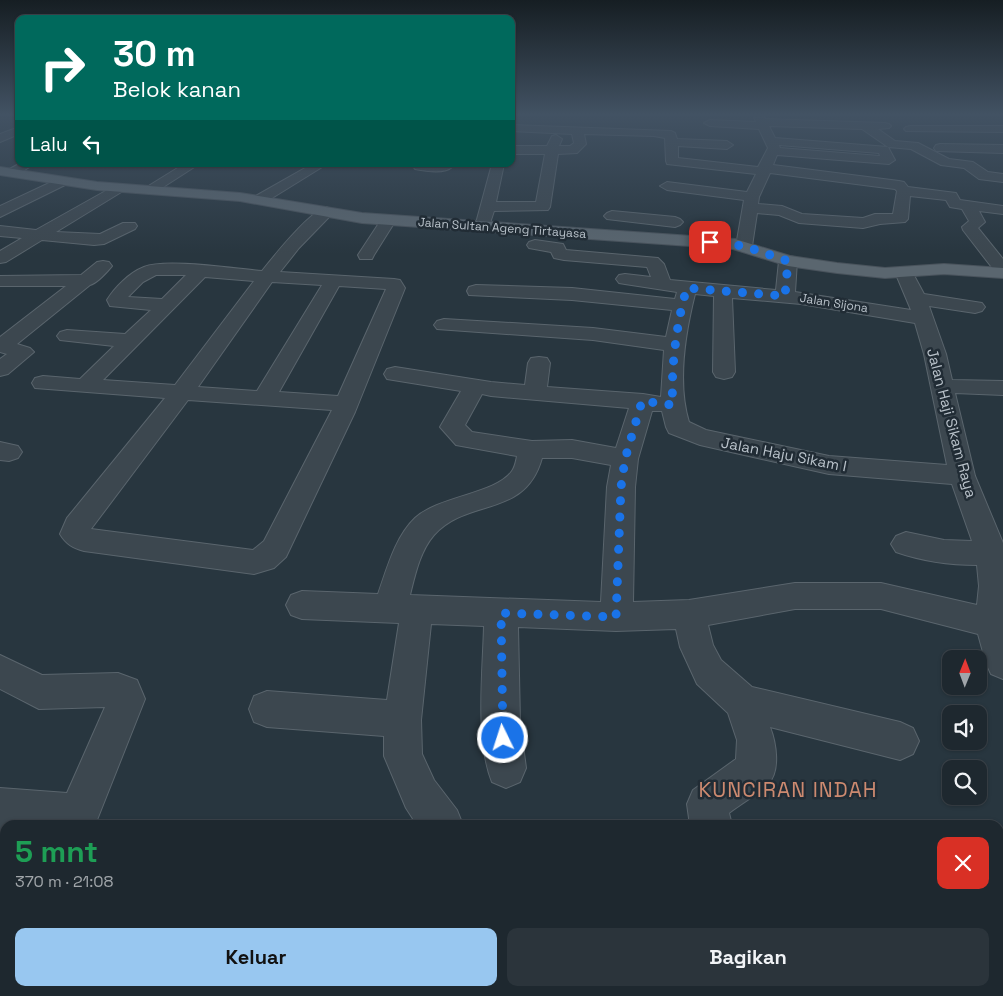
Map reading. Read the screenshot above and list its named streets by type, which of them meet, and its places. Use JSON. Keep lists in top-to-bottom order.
{
  "streets": {
    "main road": ["Jalan Sultan Ageng Tirtayasa"],
    "street": ["Jalan Sijona", "Jalan Haji Sikam Raya", "Jalan Haju Sikam I"]
  },
  "crossings": [
    ["Jalan Sultan Ageng Tirtayasa", "Jalan Haji Sikam Raya"],
    ["Jalan Sijona", "Jalan Haji Sikam Raya"],
    ["Jalan Haji Sikam Raya", "Jalan Haju Sikam I"]
  ],
  "districts": ["KUNCIRAN INDAH"],
  "north": "top",
  "page": {
    "turn": ["30 m", "Belok kanan"],
    "then": "Lalu",
    "heading": ["5 mnt", "370 m · 21:08"],
    "buttons": ["Keluar", "Bagikan"]
  }
}
